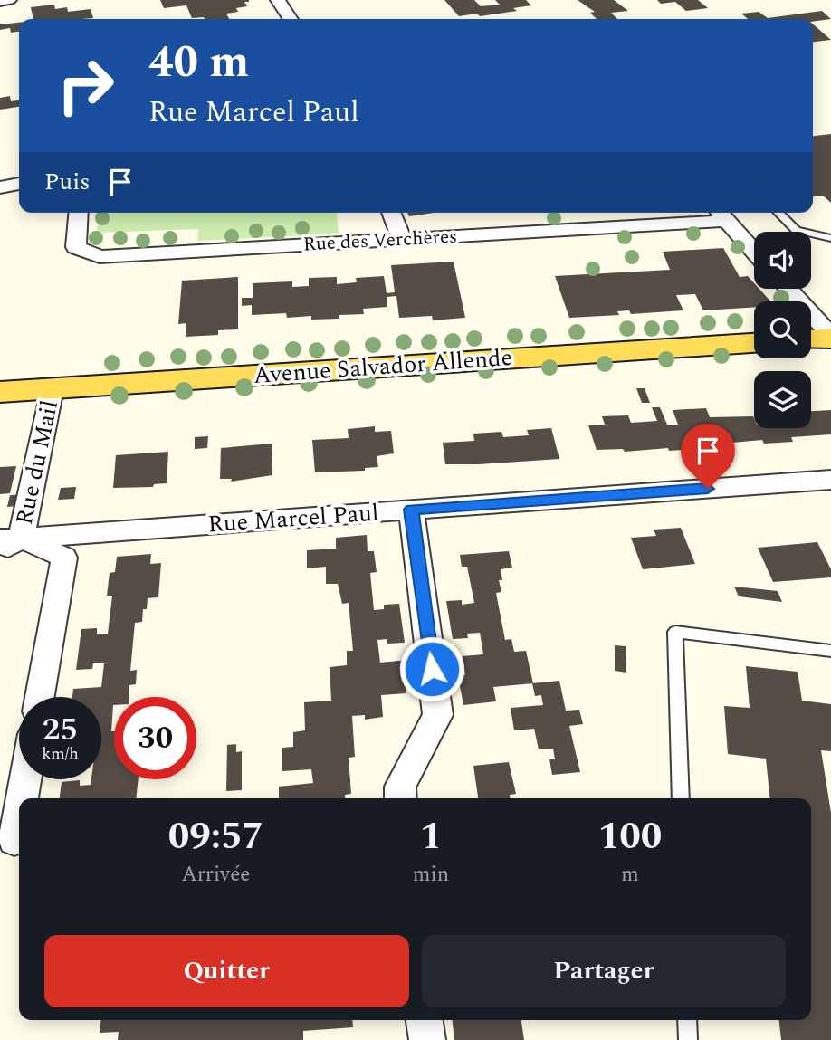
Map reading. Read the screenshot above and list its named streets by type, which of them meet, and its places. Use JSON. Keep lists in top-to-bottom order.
{
  "streets": {
    "main road": ["Avenue Salvador Allende"],
    "street": ["Rue des Verchères", "Rue du Mail", "Rue Marcel Paul"]
  },
  "crossings": [
    ["Avenue Salvador Allende", "Rue du Mail"],
    ["Rue du Mail", "Rue Marcel Paul"]
  ],
  "page": {
    "turn": ["40 m", "Rue Marcel Paul"],
    "then": "Puis",
    "speed": "25 km/h",
    "limit": "30",
    "eta": [
      "09:57",
      "Arrivée",
      "1",
      "min",
      "100",
      "m"
    ],
    "buttons": ["Quitter", "Partager"]
  }
}
